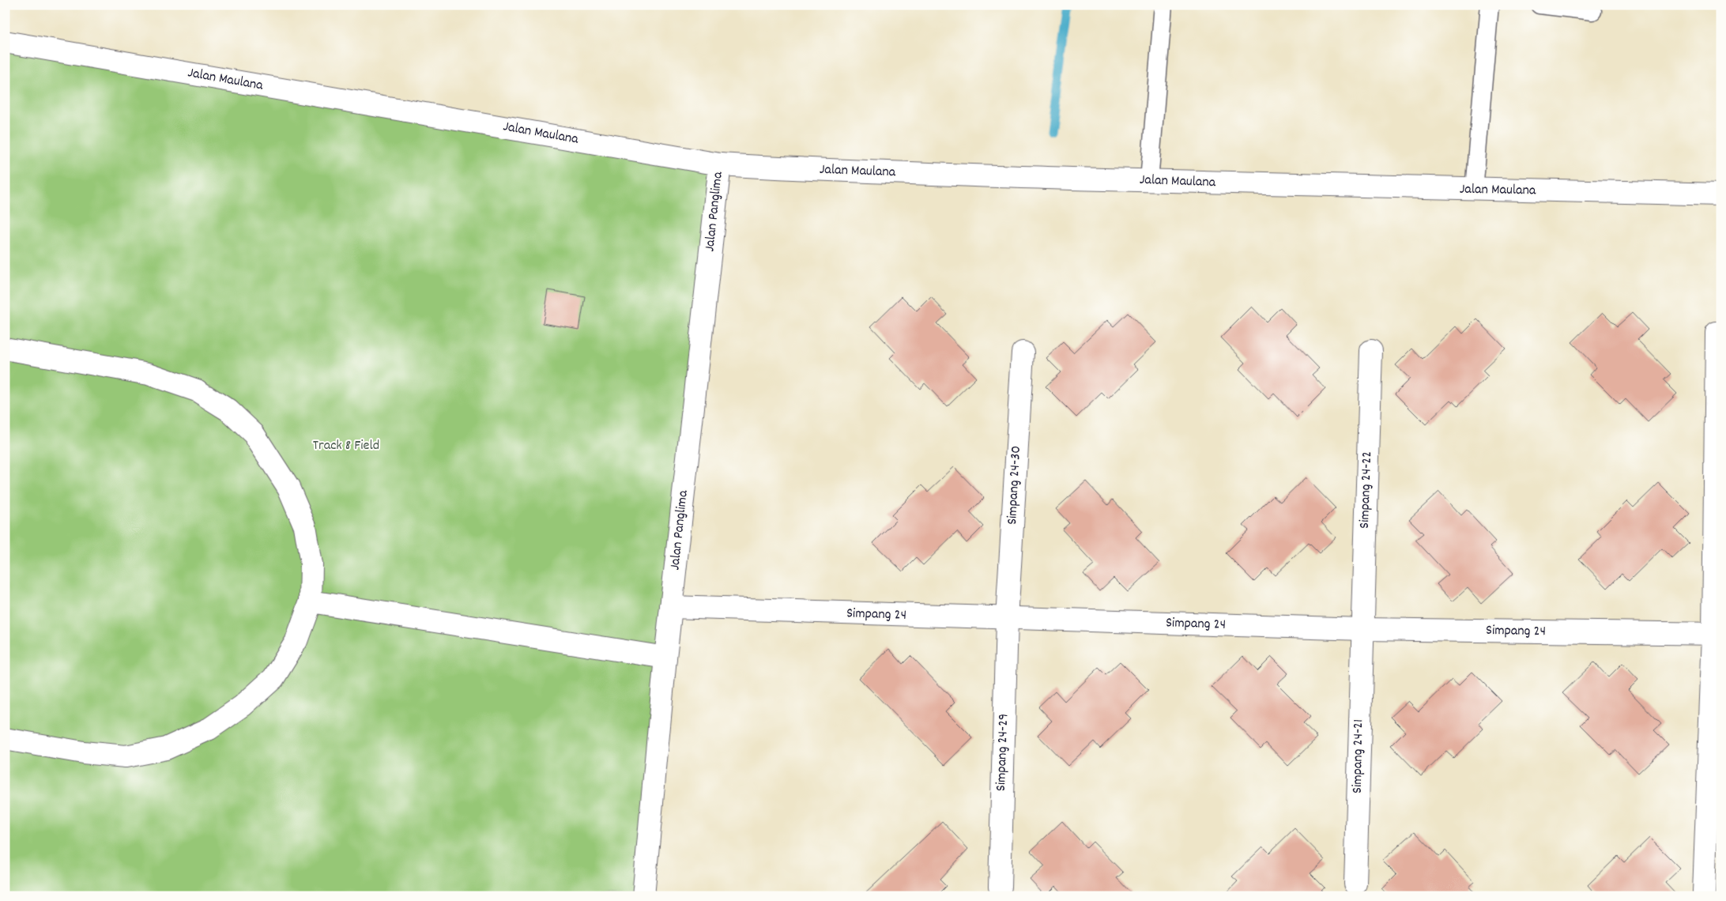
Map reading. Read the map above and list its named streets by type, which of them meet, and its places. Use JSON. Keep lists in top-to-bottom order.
{
  "streets": {
    "street": [
      "Jalan Maulana",
      "Jalan Panglima",
      "Simpang 24-30",
      "Simpang 24-22",
      "Simpang 24",
      "Simpang 24-29",
      "Simpang 24-21"
    ]
  },
  "crossings": [
    ["Jalan Maulana", "Jalan Panglima"],
    ["Jalan Panglima", "Simpang 24"],
    ["Simpang 24-30", "Simpang 24"],
    ["Simpang 24-30", "Simpang 24-29"],
    ["Simpang 24-22", "Simpang 24"],
    ["Simpang 24-22", "Simpang 24-21"],
    ["Simpang 24", "Simpang 24-29"],
    ["Simpang 24", "Simpang 24-21"]
  ],
  "parks": ["Track 8 Field"]
}
